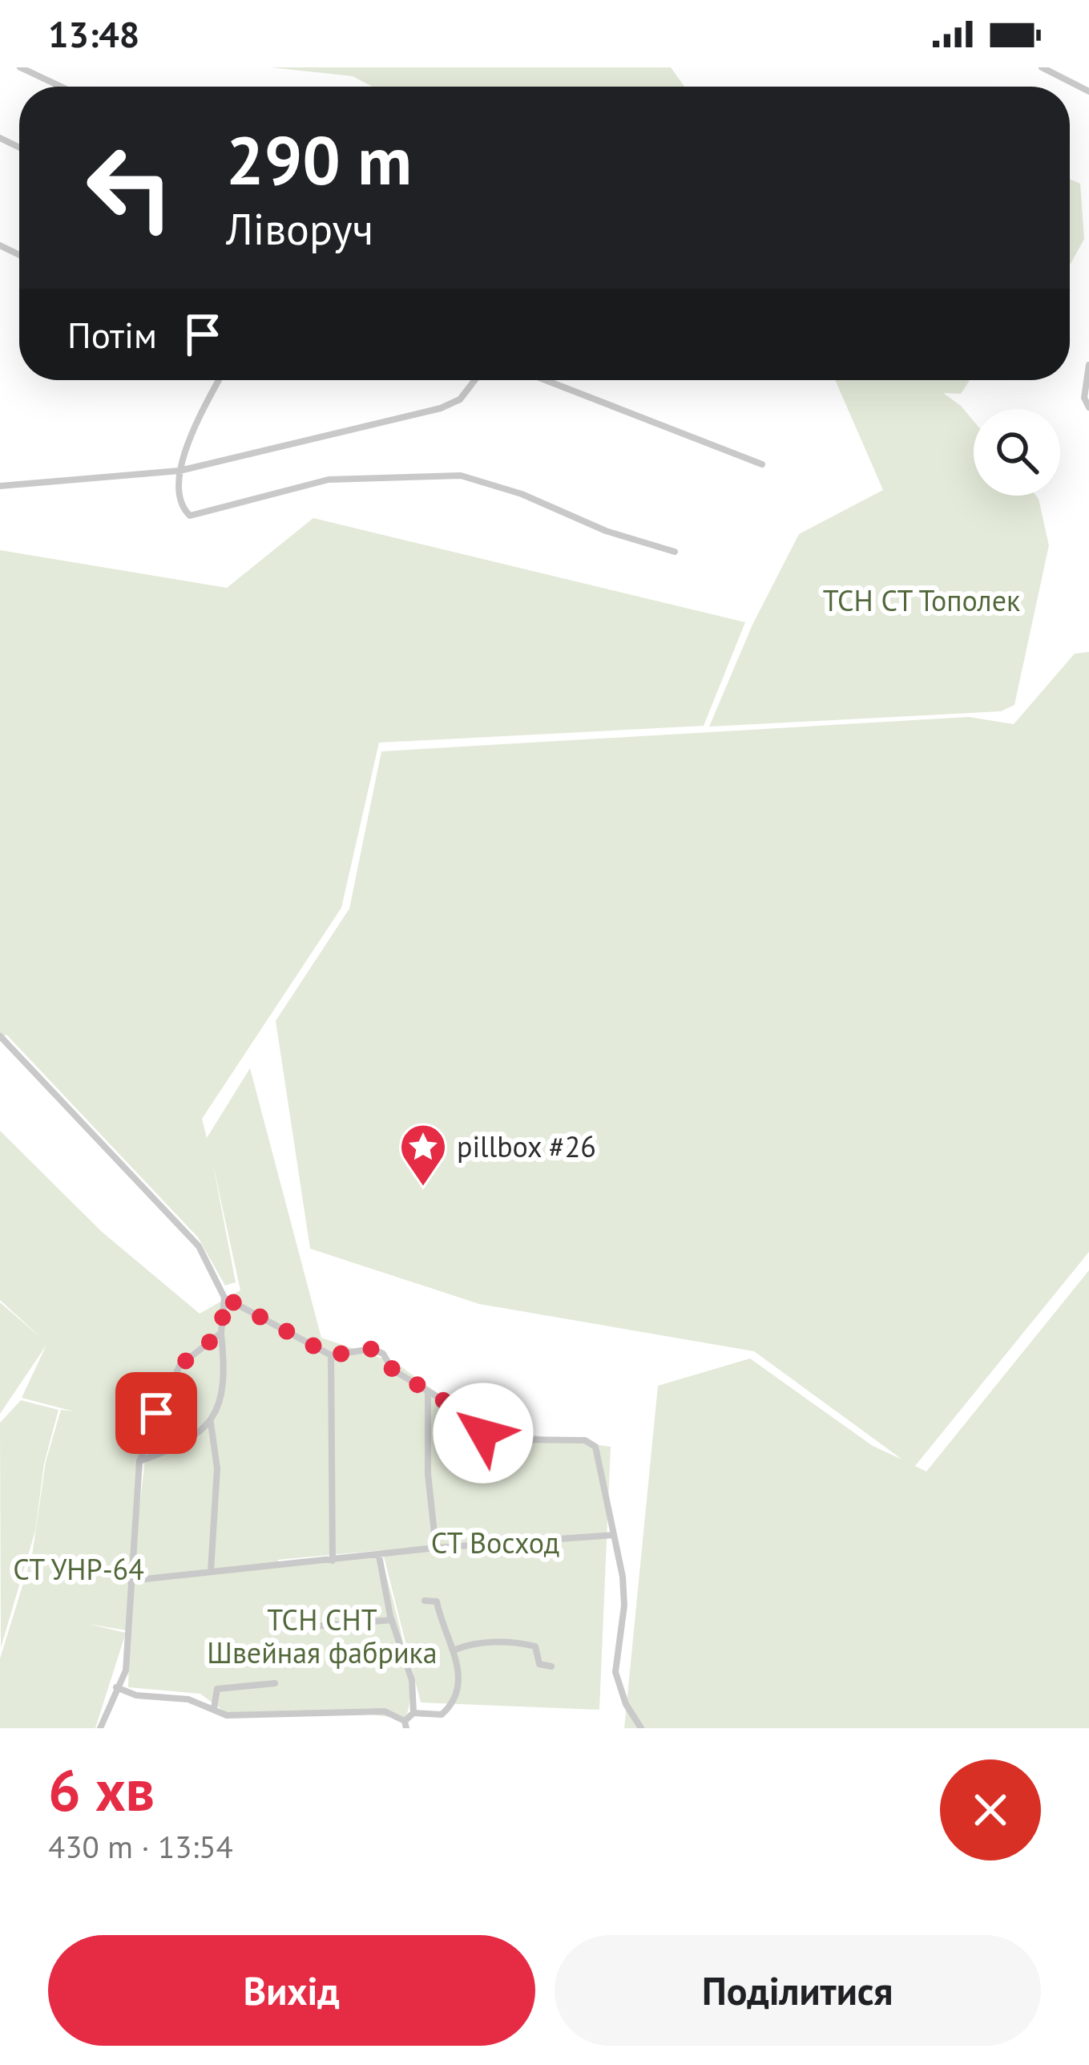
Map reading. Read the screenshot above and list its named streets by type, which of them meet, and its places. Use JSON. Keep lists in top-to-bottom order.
{
  "parks": [
    "ТСН СТ Тополек",
    "СТ Восход",
    "СТ УНР-64",
    "ТСН СНТ Швейная фабрика"
  ],
  "places": {
    "place": ["pillbox #26"]
  },
  "page": {
    "status": "13:48",
    "turn": ["290 m", "Ліворуч"],
    "then": "Потім",
    "heading": ["6 хв", "430 m · 13:54"],
    "buttons": ["Вихід", "Поділитися"]
  }
}
